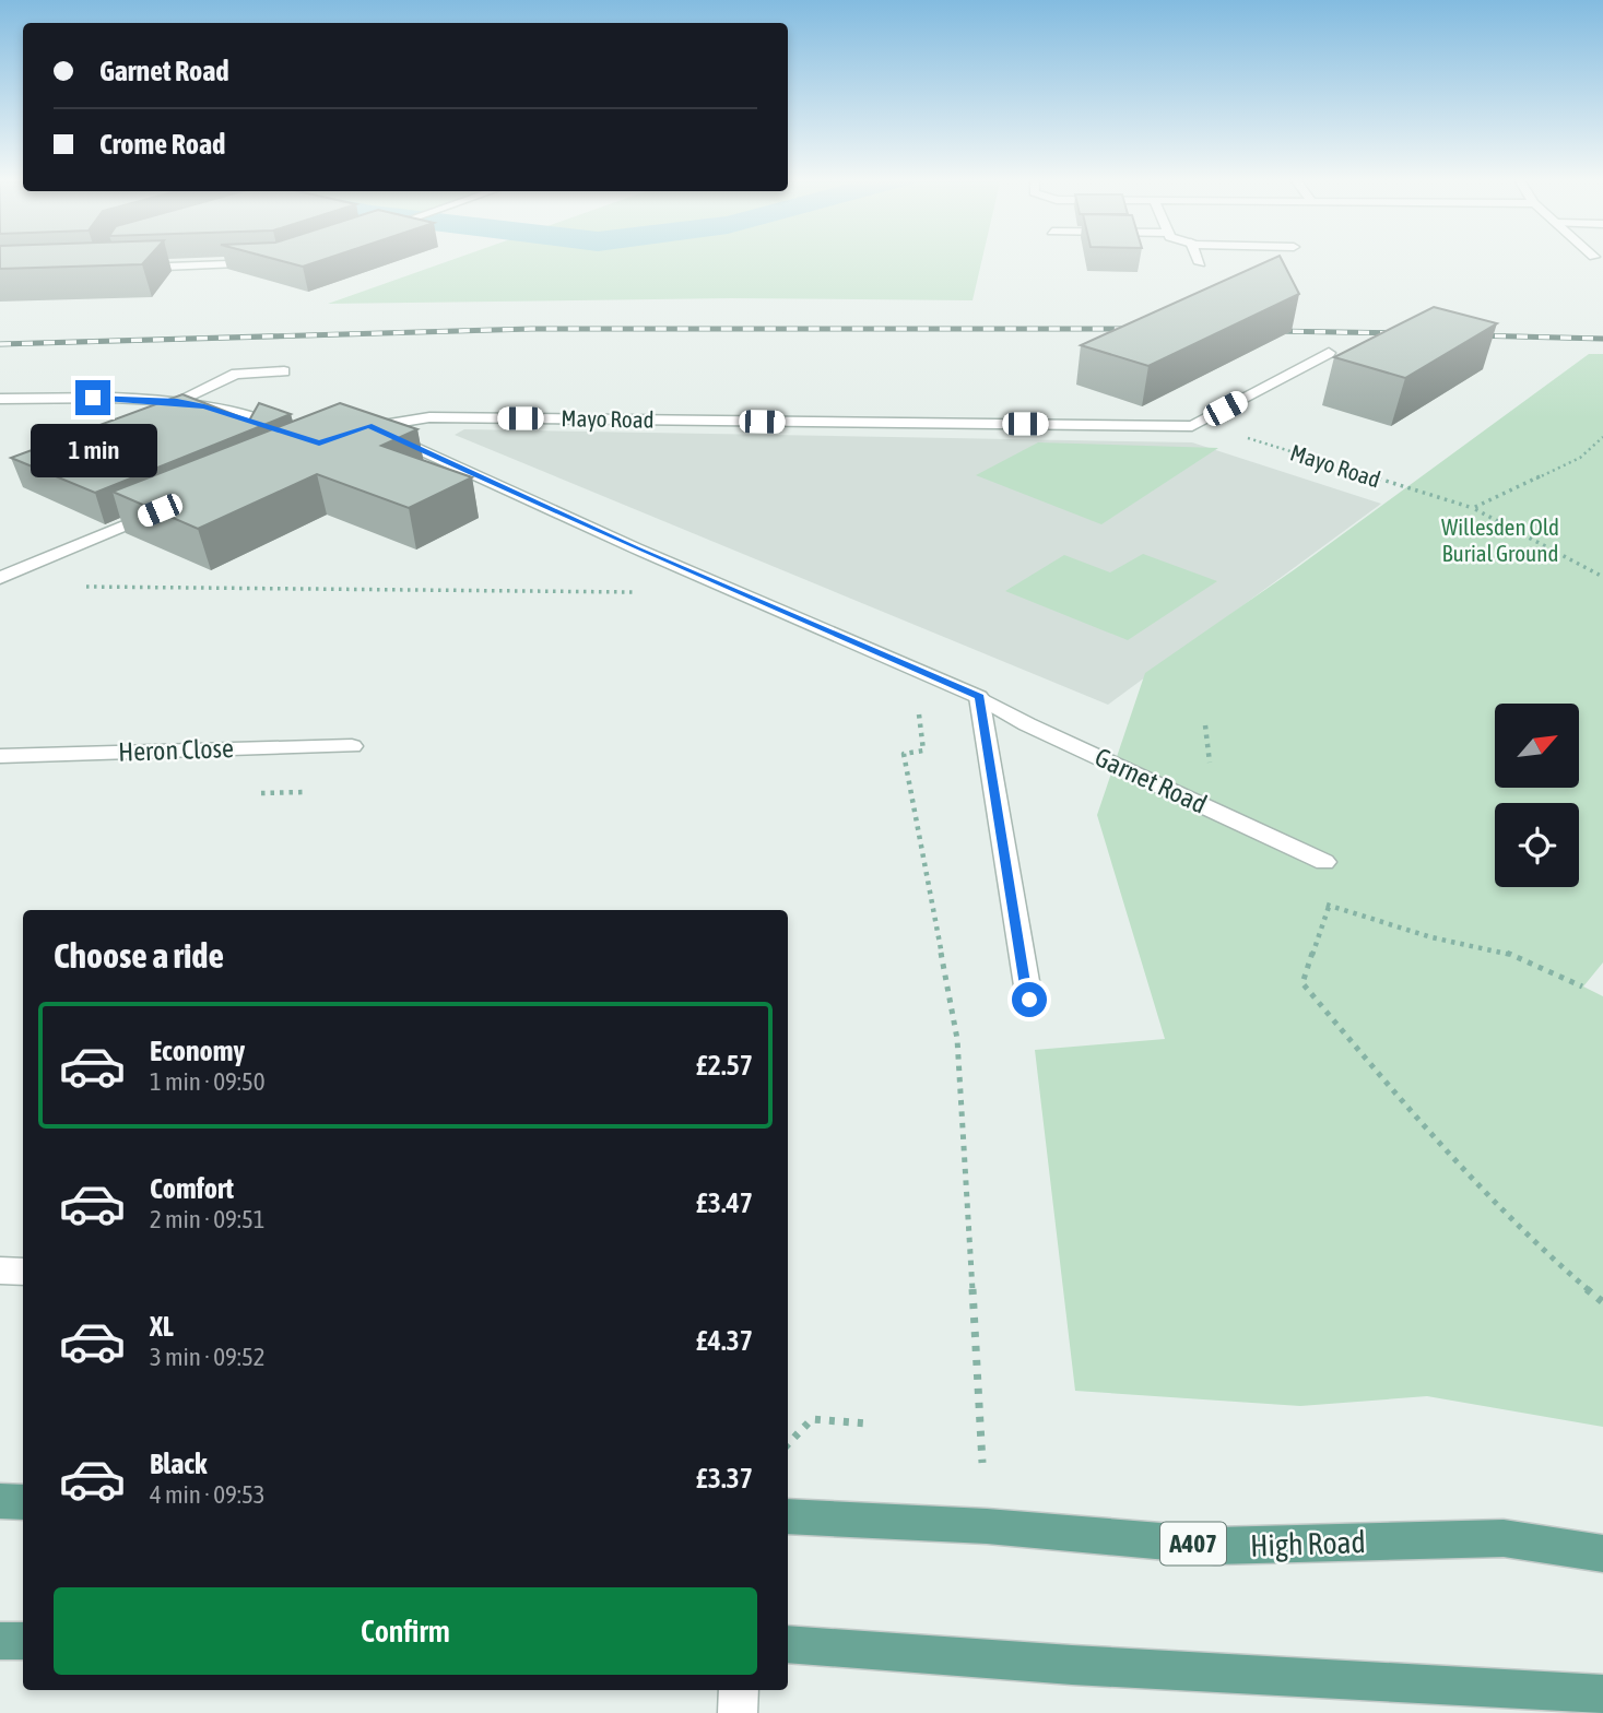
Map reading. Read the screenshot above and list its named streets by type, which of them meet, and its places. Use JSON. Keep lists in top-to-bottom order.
{
  "streets": {
    "main road": ["A407", "High Road"],
    "street": ["Mayo Road", "Heron Close", "Garnet Road"]
  },
  "crossings": [
    ["Mayo Road", "Garnet Road"]
  ],
  "parks": ["Willesden Old Burial Ground"],
  "north": "top right",
  "page": {
    "banner": ["Garnet Road", "Crome Road"],
    "bubble": "1 min",
    "heading": "Choose a ride",
    "list": [
      {
        "name": "Economy",
        "note": "1 min · 09:50",
        "value": "£2.57"
      },
      {
        "name": "Comfort",
        "note": "2 min · 09:51",
        "value": "£3.47"
      },
      {
        "name": "XL",
        "note": "3 min · 09:52",
        "value": "£4.37"
      },
      {
        "name": "Black",
        "note": "4 min · 09:53",
        "value": "£3.37"
      }
    ],
    "buttons": "Confirm"
  }
}
